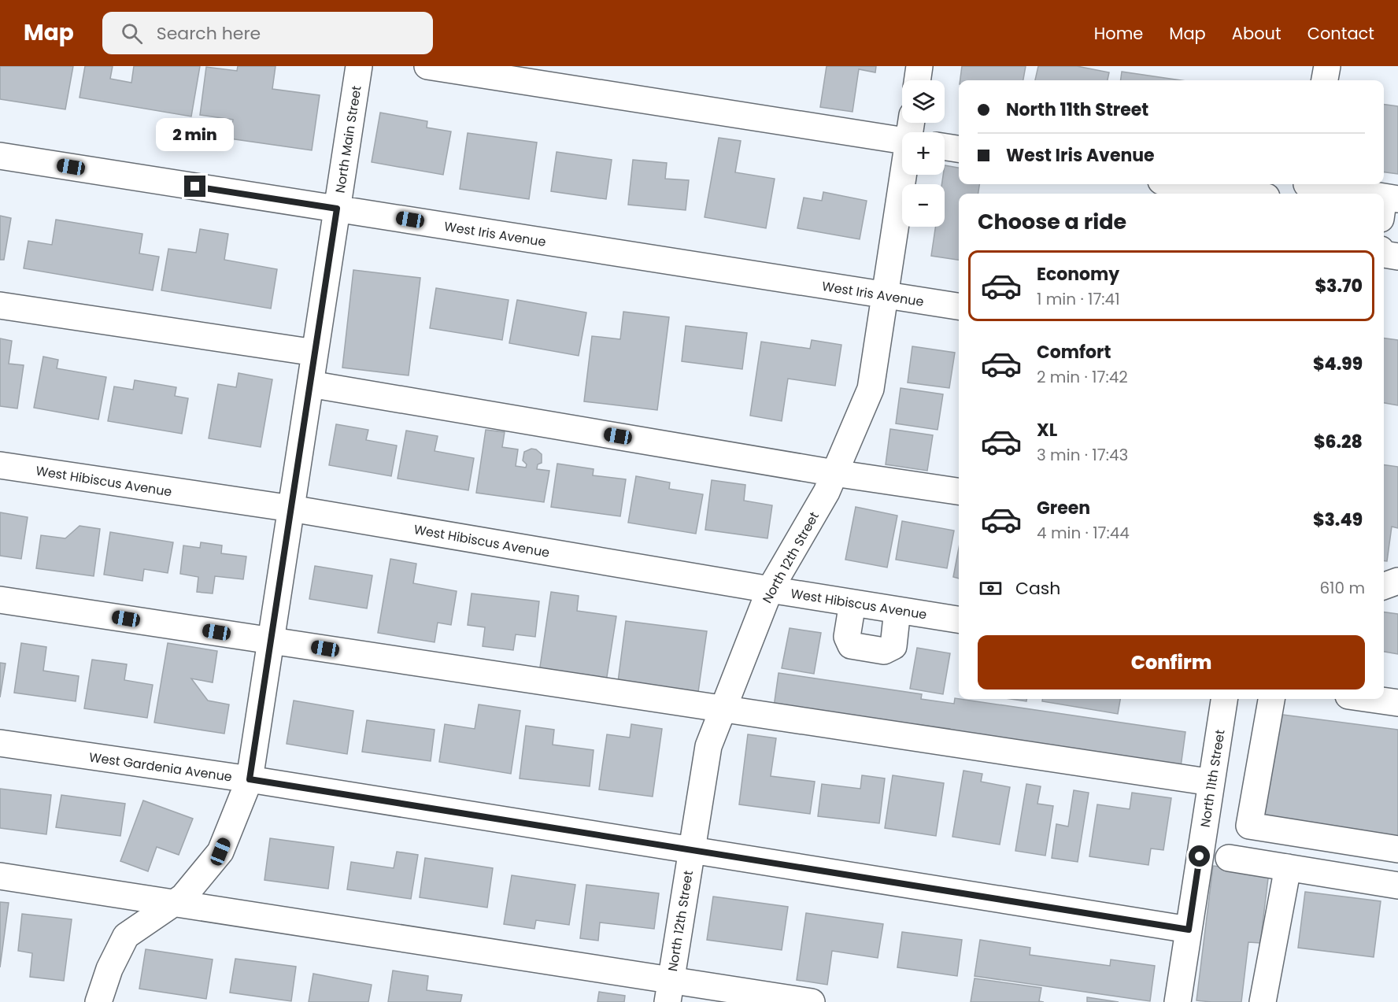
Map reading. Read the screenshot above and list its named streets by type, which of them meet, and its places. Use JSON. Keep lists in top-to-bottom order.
{
  "streets": {
    "street": [
      "North Main Street",
      "West Iris Avenue",
      "West Hibiscus Avenue",
      "North 12th Street",
      "West Gardenia Avenue",
      "North 11th Street"
    ]
  },
  "crossings": [
    ["North Main Street", "West Iris Avenue"],
    ["North Main Street", "West Hibiscus Avenue"],
    ["North Main Street", "West Gardenia Avenue"],
    ["West Iris Avenue", "North 12th Street"],
    ["West Hibiscus Avenue", "North 12th Street"],
    ["North 12th Street", "West Gardenia Avenue"],
    ["West Gardenia Avenue", "North 11th Street"]
  ],
  "page": {
    "header": "Map",
    "search": "Search here",
    "nav": [
      "Home",
      "Map",
      "About",
      "Contact"
    ],
    "map_buttons": ["+", "−"],
    "banner": ["North 11th Street", "West Iris Avenue"],
    "bubble": "2 min",
    "heading": "Choose a ride",
    "list": [
      {
        "name": "Economy",
        "note": "1 min · 17:41",
        "value": "$3.70"
      },
      {
        "name": "Comfort",
        "note": "2 min · 17:42",
        "value": "$4.99"
      },
      {
        "name": "XL",
        "note": "3 min · 17:43",
        "value": "$6.28"
      },
      {
        "name": "Green",
        "note": "4 min · 17:44",
        "value": "$3.49"
      }
    ],
    "pay": ["Cash", "610 m"],
    "buttons": "Confirm"
  }
}
